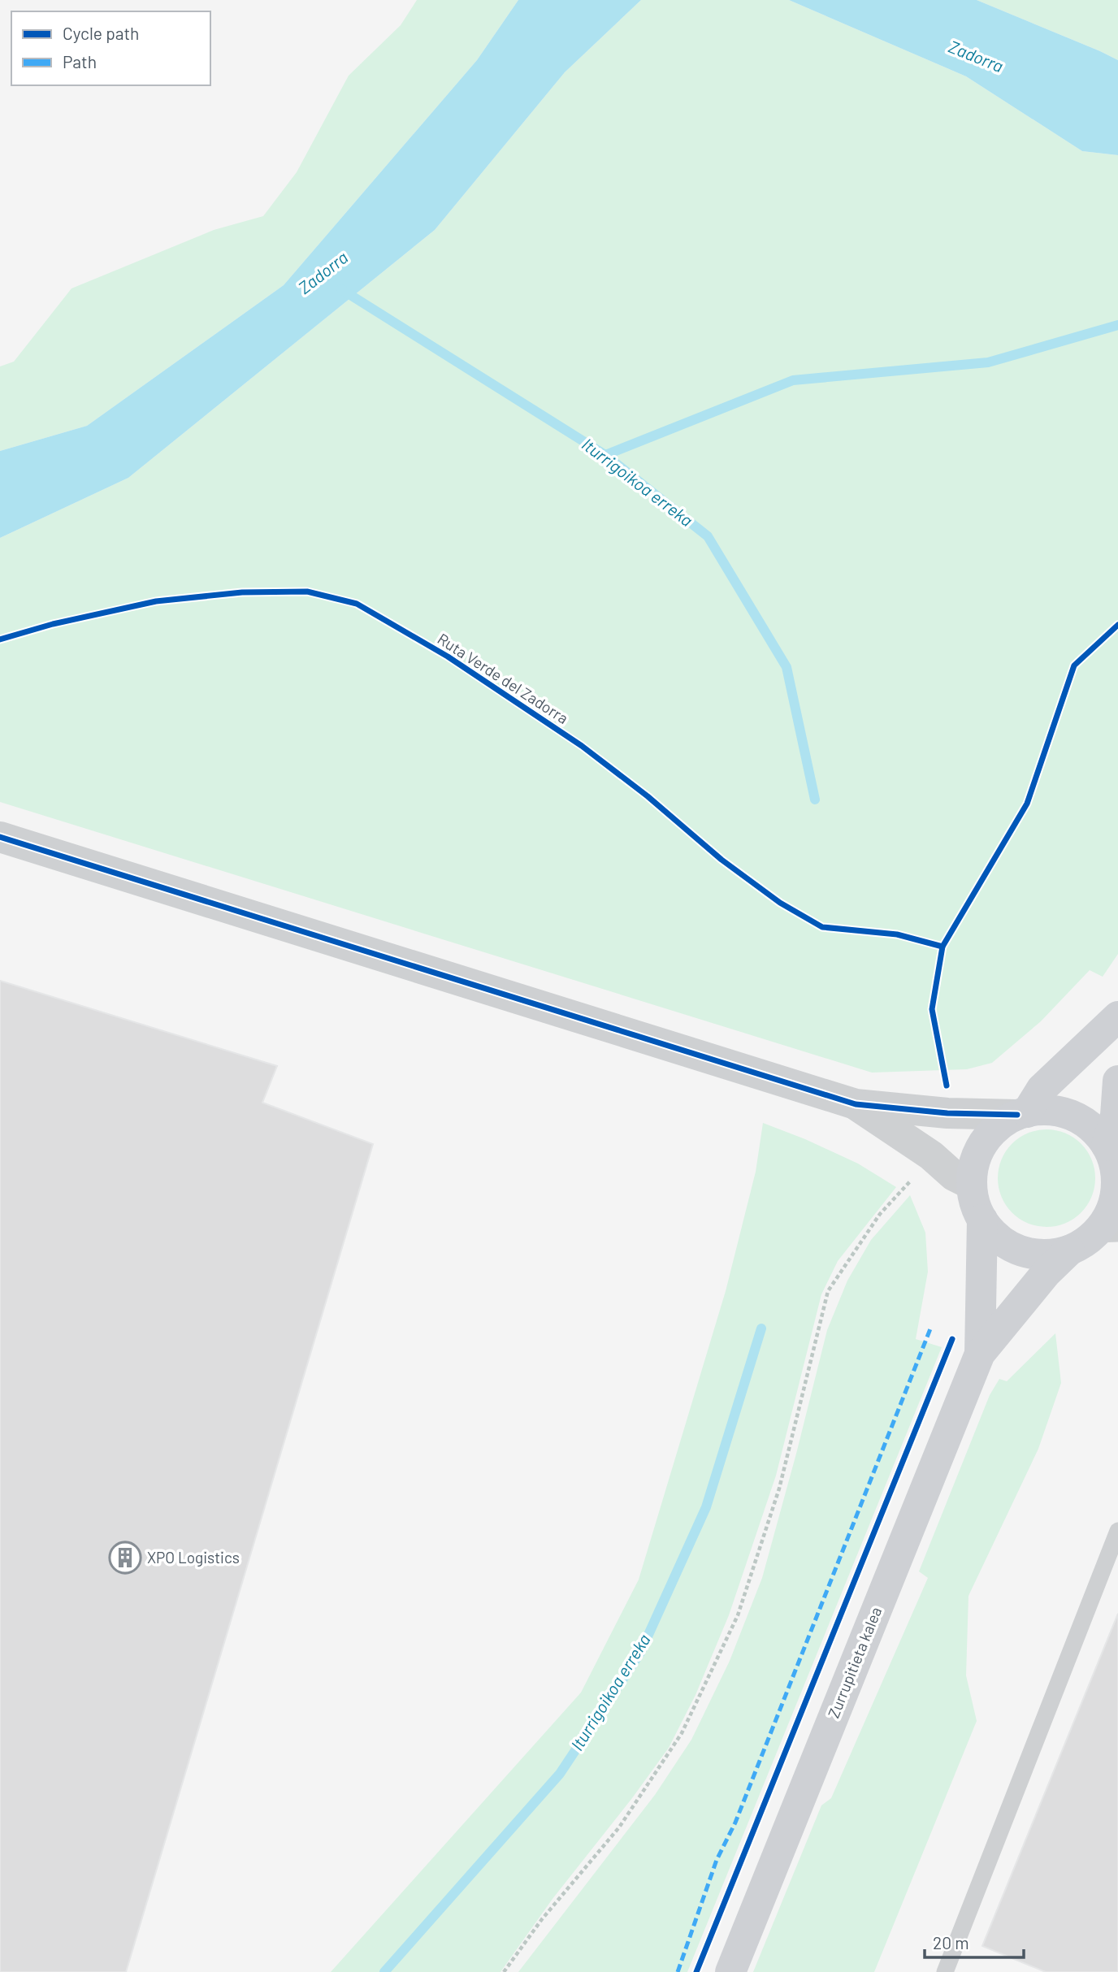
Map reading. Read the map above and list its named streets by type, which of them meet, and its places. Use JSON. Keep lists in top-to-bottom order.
{
  "streets": {
    "street": ["Zurrupitieta kalea"],
    "cycle path": ["Ruta Verde del Zadorra"]
  },
  "water": ["Zadorra", "Iturrigoikoa erreka"],
  "places": {
    "building": ["XPO Logistics"]
  },
  "legend": ["Cycle path", "Path"],
  "scale_bar": "20 m"
}
